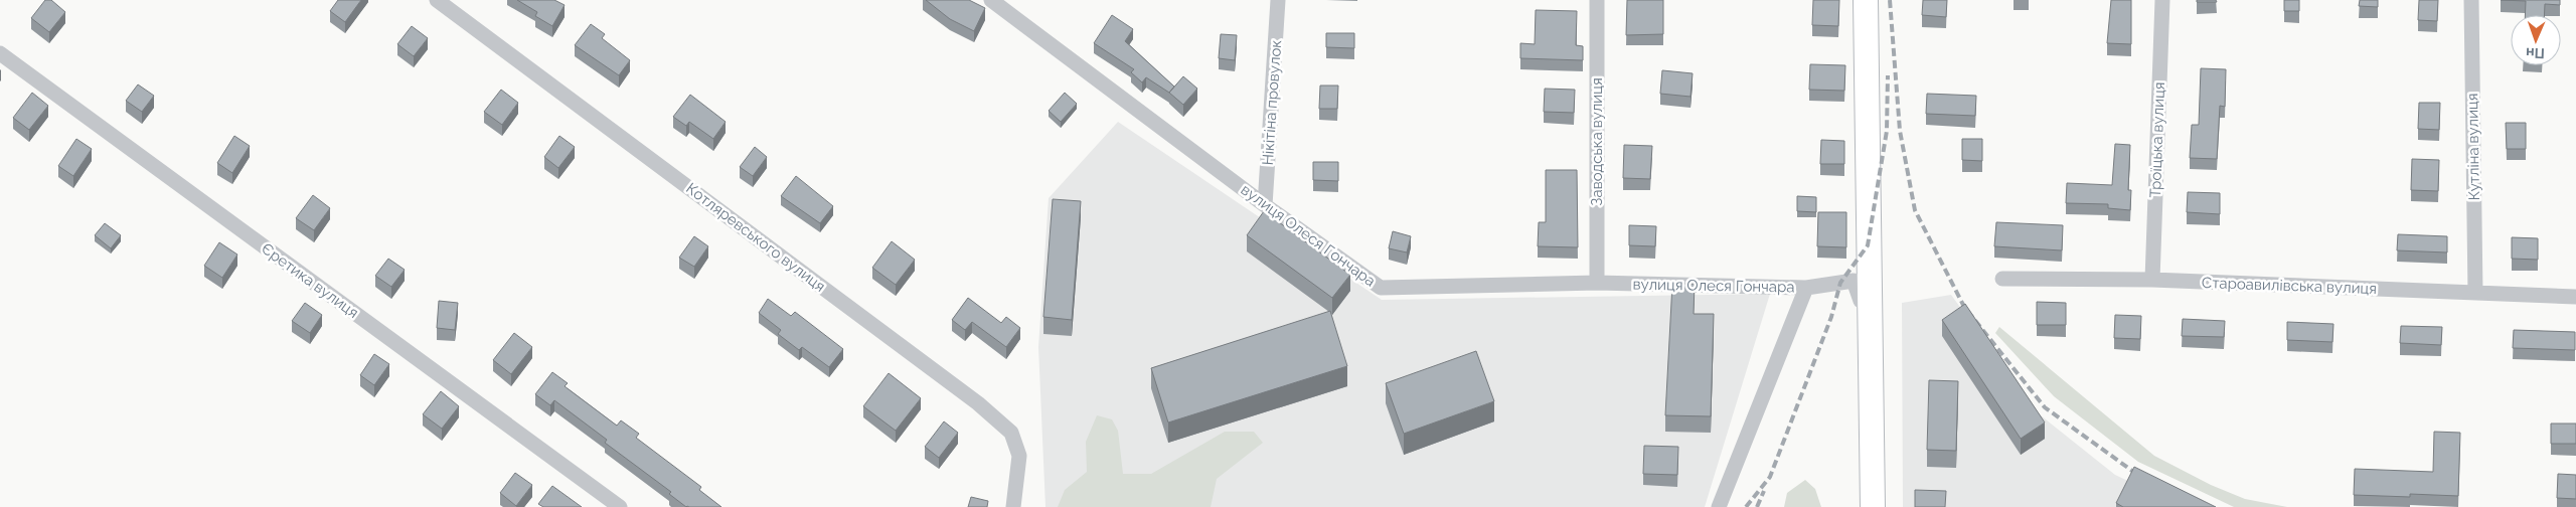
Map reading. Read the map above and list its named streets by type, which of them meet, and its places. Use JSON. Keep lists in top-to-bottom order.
{
  "streets": {
    "street": [
      "Нікітіна провулок",
      "Троїцька вулиця",
      "Заводська вулиця",
      "Кутліна вулиця",
      "вулиця Олеся Гончара",
      "Котляревського вулиця",
      "Єретика вулиця",
      "Староавилівська вулиця"
    ]
  },
  "crossings": [
    ["Нікітіна провулок", "вулиця Олеся Гончара"],
    ["Троїцька вулиця", "Староавилівська вулиця"],
    ["Заводська вулиця", "вулиця Олеся Гончара"],
    ["Кутліна вулиця", "Староавилівська вулиця"]
  ],
  "north": "bottom"
}
